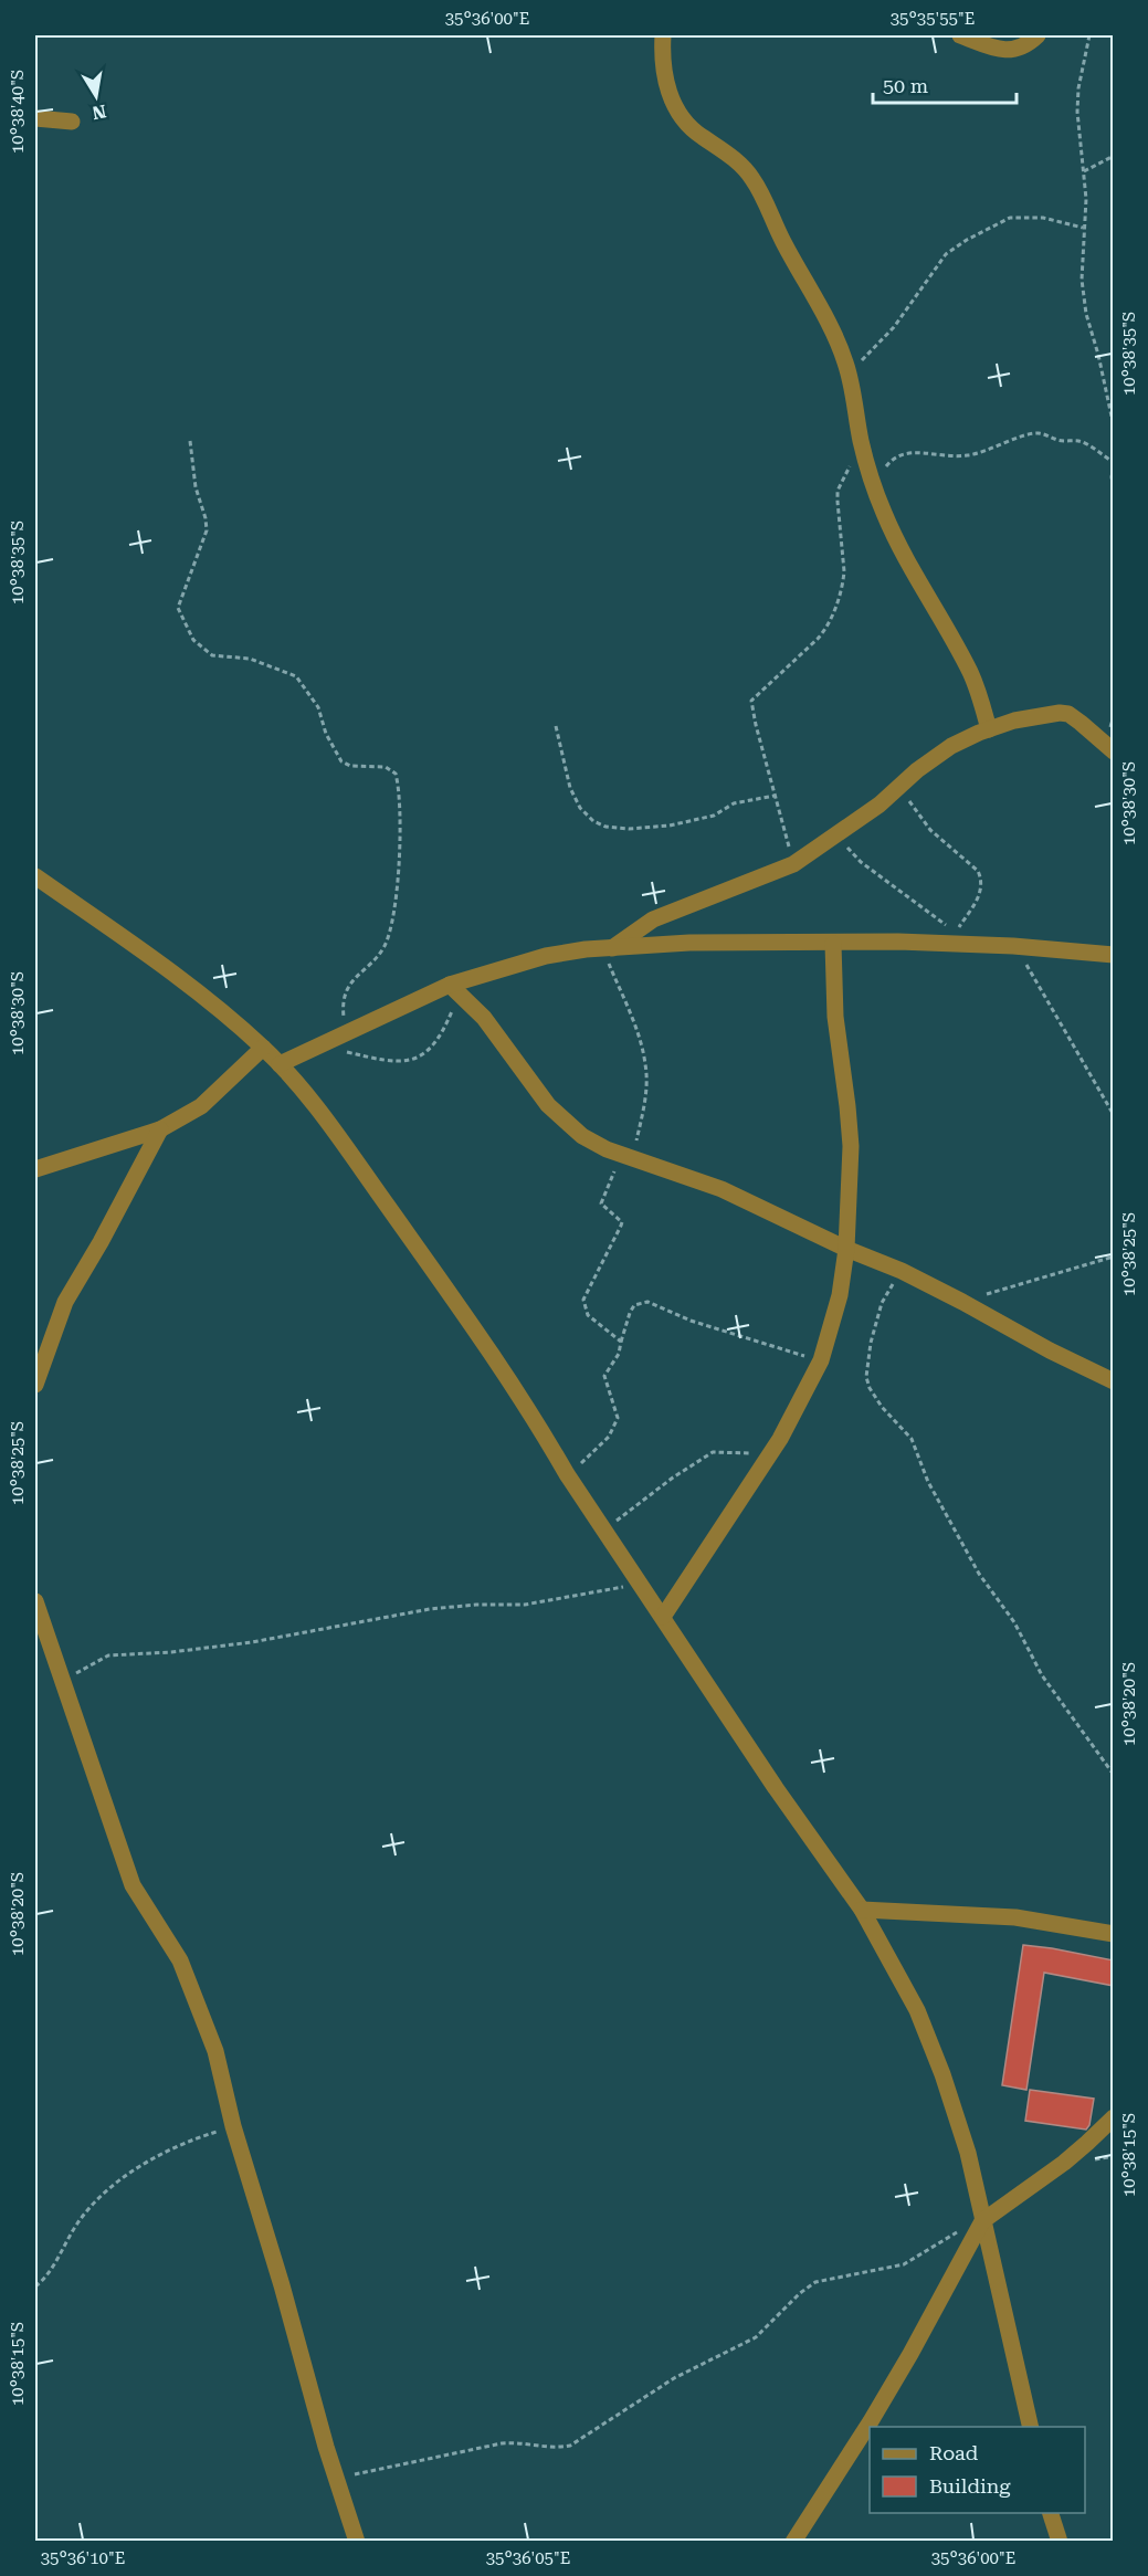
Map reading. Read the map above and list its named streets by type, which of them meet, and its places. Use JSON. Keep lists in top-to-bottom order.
{
  "legend": ["Road", "Building"],
  "scale_bar": "50 m",
  "north": "bottom",
  "coordinates": [
    "35°36'00\"E",
    "35°35'55\"E",
    "10°38'40\"S",
    "10°38'35\"S",
    "10°38'30\"S",
    "10°38'25\"S",
    "10°38'20\"S",
    "10°38'15\"S",
    "35°36'10\"E",
    "35°36'05\"E"
  ]
}
